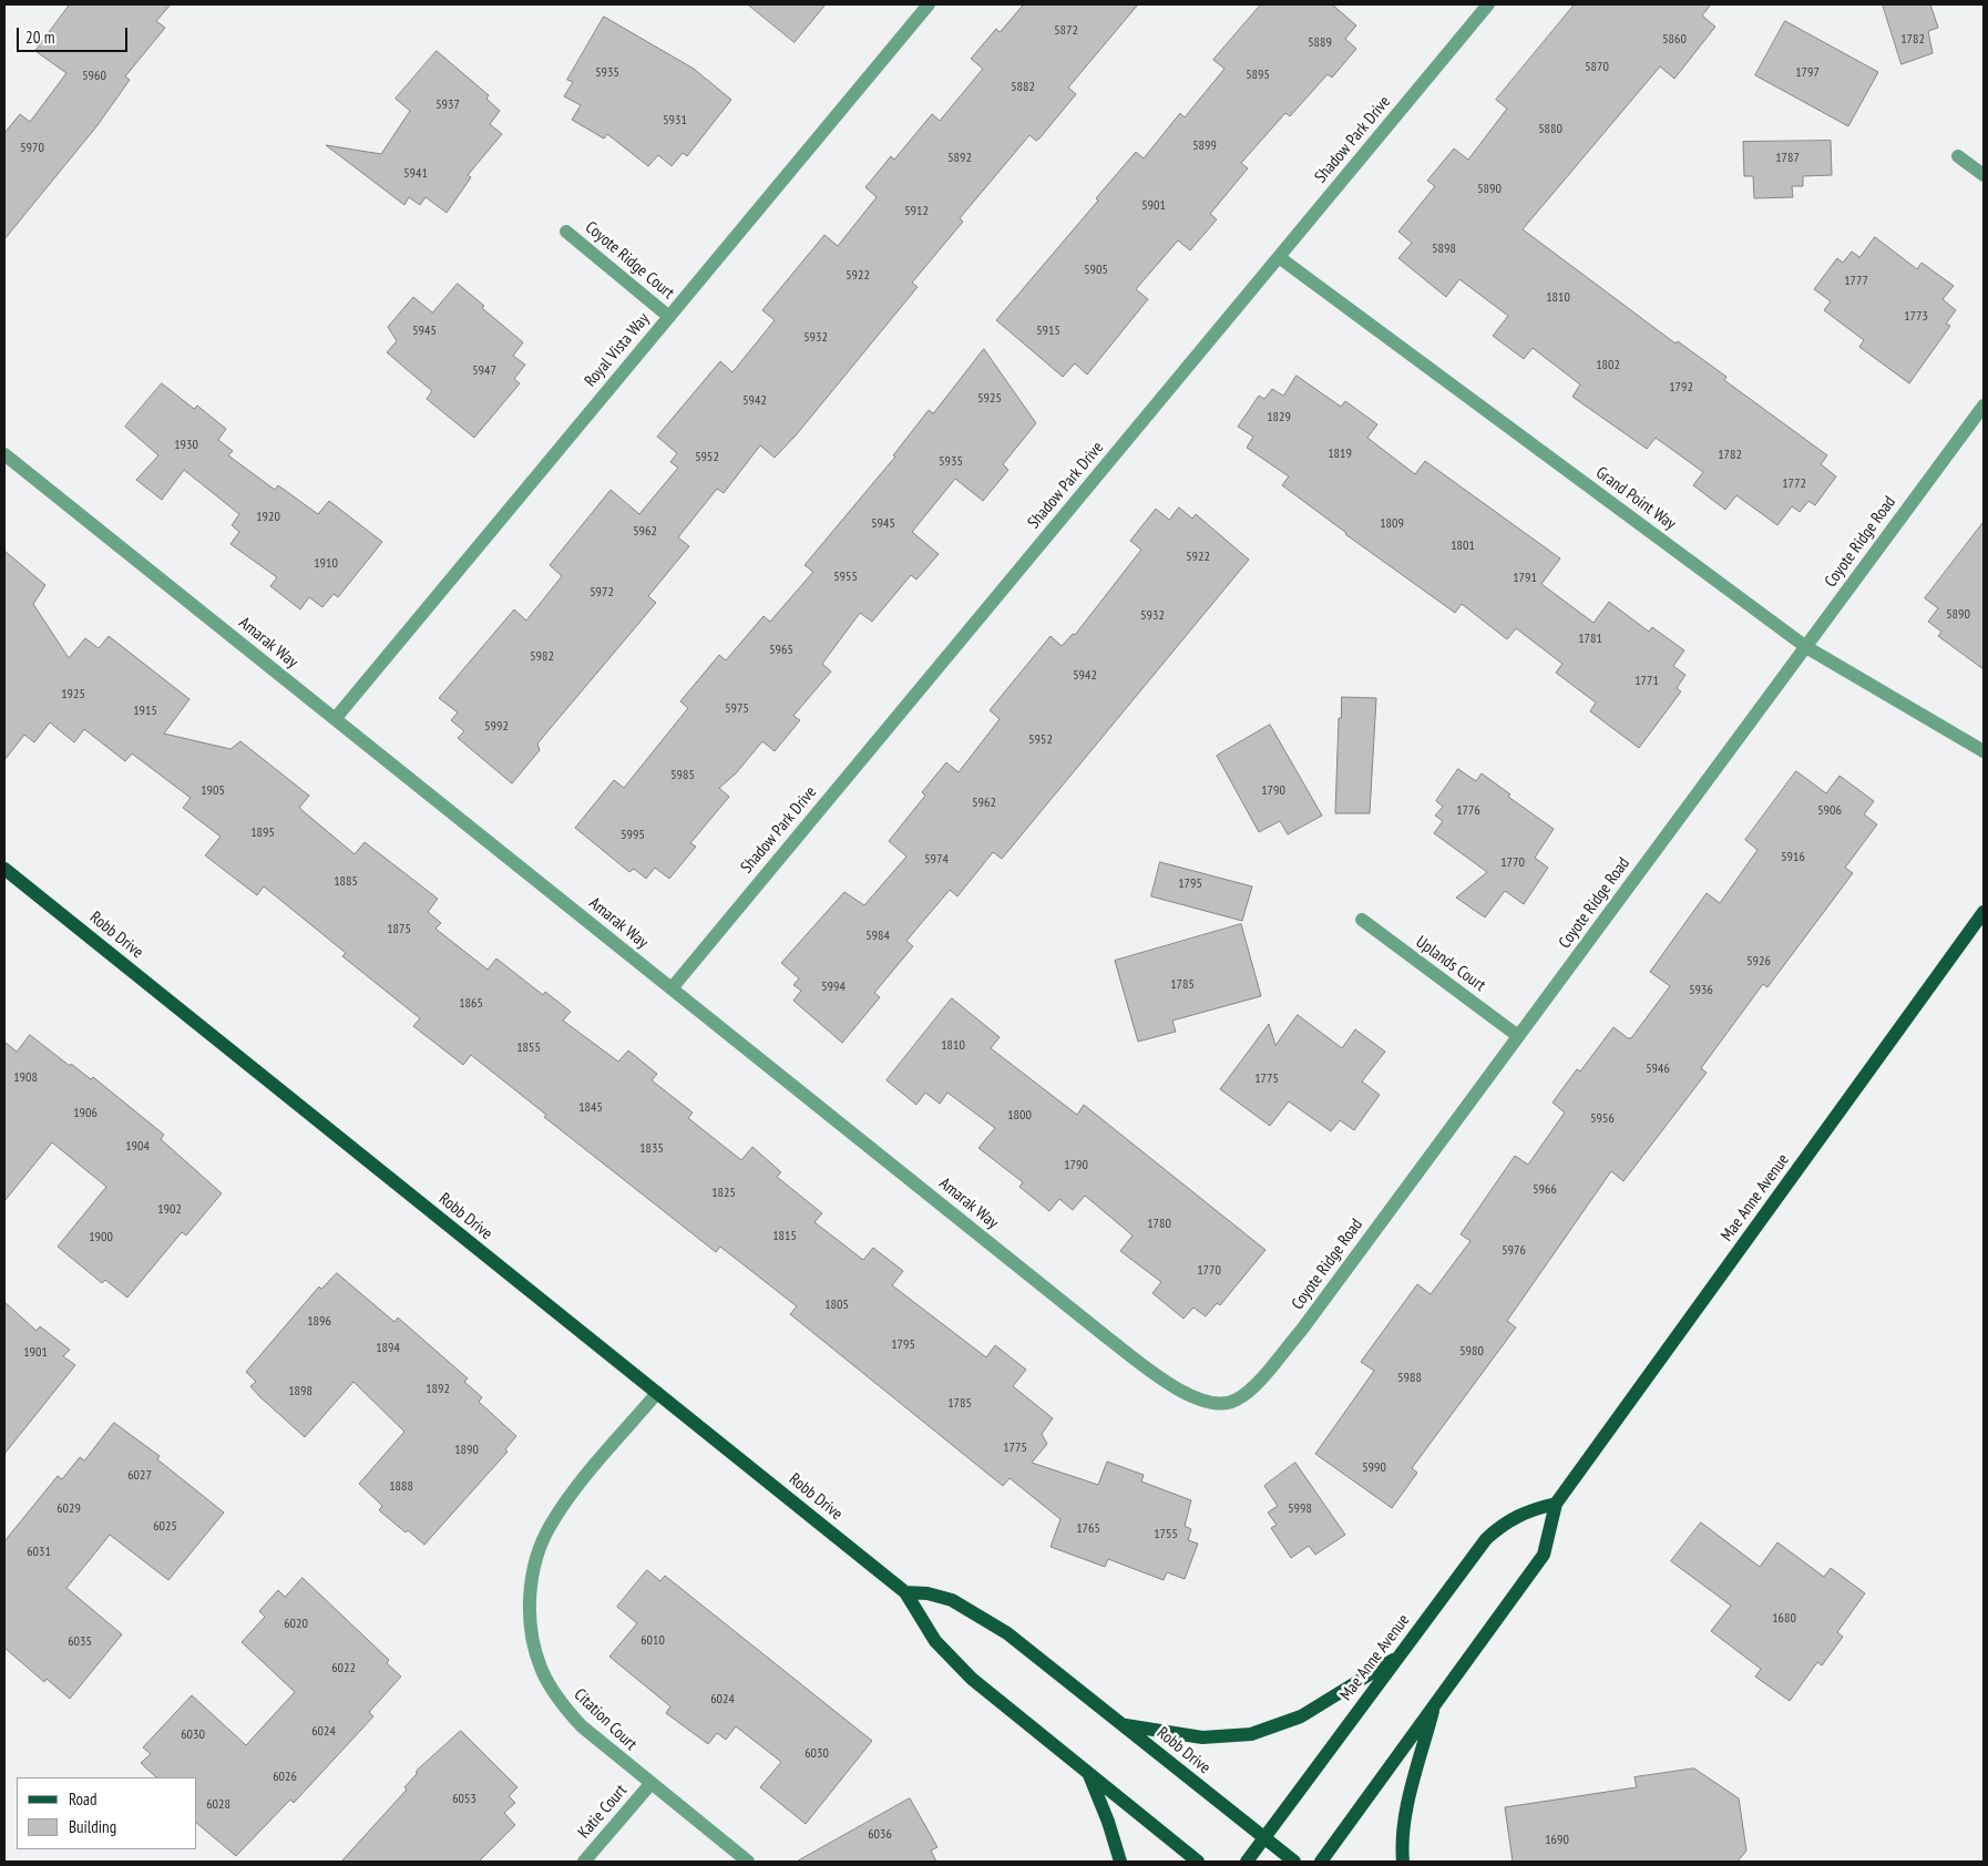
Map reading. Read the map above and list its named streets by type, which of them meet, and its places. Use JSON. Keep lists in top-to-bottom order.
{
  "streets": {
    "main road": ["Robb Drive", "Mae Anne Avenue"],
    "street": [
      "Shadow Park Drive",
      "Coyote Ridge Court",
      "Royal Vista Way",
      "Grand Point Way",
      "Coyote Ridge Road",
      "Amarak Way",
      "Uplands Court",
      "Citation Court",
      "Katie Court"
    ]
  },
  "crossings": [
    ["Shadow Park Drive", "Grand Point Way"],
    ["Shadow Park Drive", "Amarak Way"],
    ["Coyote Ridge Court", "Royal Vista Way"],
    ["Royal Vista Way", "Amarak Way"],
    ["Grand Point Way", "Coyote Ridge Road"],
    ["Coyote Ridge Road", "Amarak Way"],
    ["Coyote Ridge Road", "Uplands Court"],
    ["Robb Drive", "Mae Anne Avenue"],
    ["Robb Drive", "Citation Court"],
    ["Citation Court", "Katie Court"]
  ],
  "house_numbers": [
    "5872",
    "5860",
    "1782",
    "5889",
    "5870",
    "5935",
    "1797",
    "5895",
    "5960",
    "5882",
    "5937",
    "5931",
    "5880",
    "5899",
    "5970",
    "5892",
    "1787",
    "5941",
    "5890",
    "5901",
    "5912",
    "5898",
    "5905",
    "5922",
    "1777",
    "1810",
    "1773",
    "5945",
    "5915",
    "5932",
    "1802",
    "5947",
    "1792",
    "5925",
    "5942",
    "1829",
    "1930",
    "1819",
    "1782",
    "5952",
    "5935",
    "1772",
    "1920",
    "5945",
    "1809",
    "5962",
    "1801",
    "5922",
    "1910",
    "5955",
    "1791",
    "5972",
    "5890",
    "5932",
    "1781",
    "5965",
    "5982",
    "5942",
    "1771",
    "1925",
    "5975",
    "1915",
    "5992",
    "5952",
    "5985",
    "1905",
    "1790",
    "5962",
    "1776",
    "5906",
    "1895",
    "5995",
    "5916",
    "5974",
    "1770",
    "1885",
    "1795",
    "1875",
    "5984",
    "5926",
    "1785",
    "5994",
    "5936",
    "1865",
    "1810",
    "1855",
    "5946",
    "1908",
    "1775",
    "1845",
    "1906",
    "1800",
    "5956",
    "1904",
    "1835",
    "1790",
    "5966",
    "1825",
    "1902",
    "1780",
    "1815",
    "1900",
    "5976",
    "1770",
    "1805",
    "1896",
    "1795",
    "1894",
    "5980",
    "1901",
    "5988",
    "1892",
    "1898",
    "1785",
    "1775",
    "1890",
    "5990",
    "6027",
    "1888",
    "6029",
    "5998",
    "6025",
    "1765",
    "1755",
    "6031",
    "1680",
    "6020",
    "6010",
    "6035",
    "6022",
    "6024",
    "6024",
    "6030",
    "6030",
    "6026",
    "6053",
    "6028",
    "6036",
    "1690"
  ],
  "legend": ["Road", "Building"],
  "scale_bar": "20 m"
}
